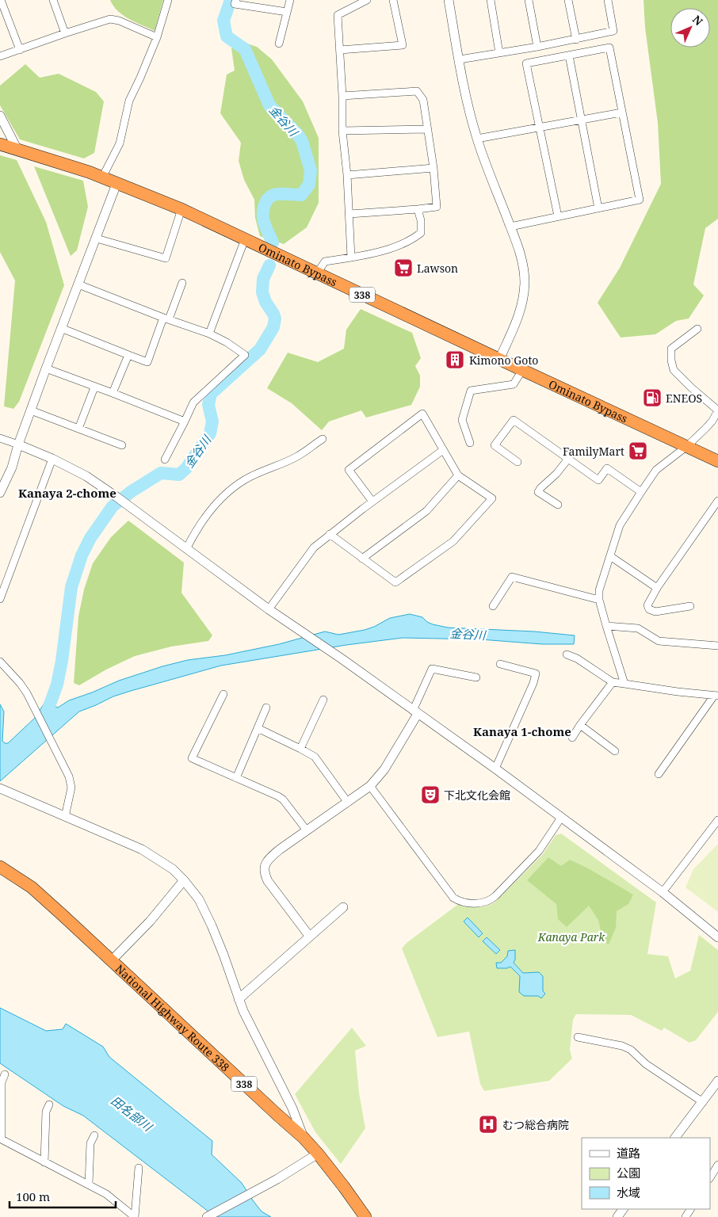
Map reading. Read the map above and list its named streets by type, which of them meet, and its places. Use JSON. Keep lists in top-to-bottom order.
{
  "streets": {
    "highway": ["Ominato Bypass", "338", "National Highway Route 338"]
  },
  "districts": ["Kanaya 2-chome", "Kanaya 1-chome"],
  "water": ["金谷川", "田名部川"],
  "parks": ["Kanaya Park"],
  "places": {
    "supermarket": ["Lawson", "FamilyMart"],
    "building": ["Kimono Goto"],
    "fuel station": ["ENEOS"],
    "theatre": ["下北文化会館"],
    "hospital": ["むつ総合病院"]
  },
  "legend": ["道路", "公園", "水域"],
  "scale_bar": "100 m",
  "north": "top right"
}
